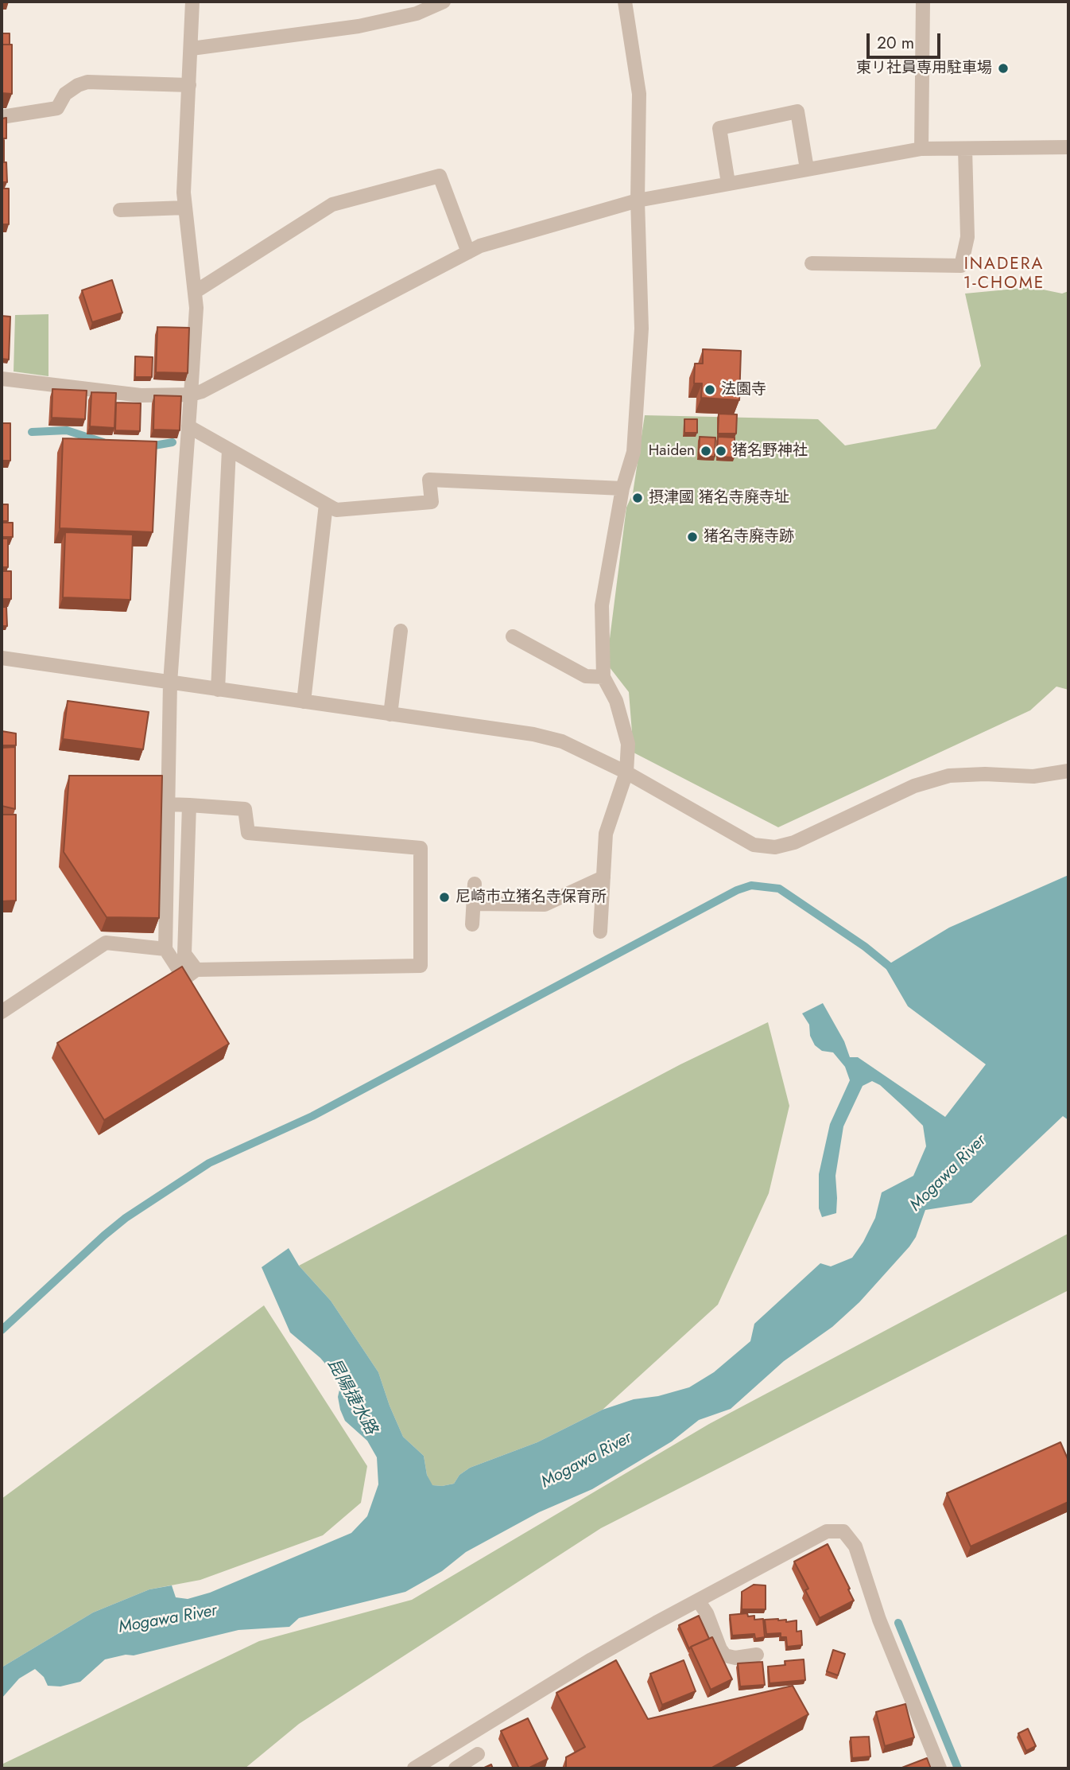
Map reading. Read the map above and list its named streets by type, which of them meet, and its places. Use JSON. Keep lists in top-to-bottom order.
{
  "districts": ["INADERA 1-CHOME"],
  "water": ["Mogawa River", "昆陽捷水路"],
  "places": [
    "東リ社員専用駐車場",
    "法園寺",
    "Haiden",
    "猪名野神社",
    "摂津國 猪名寺廃寺址",
    "猪名寺廃寺跡",
    "尼崎市立猪名寺保育所"
  ],
  "scale_bar": "20 m"
}
